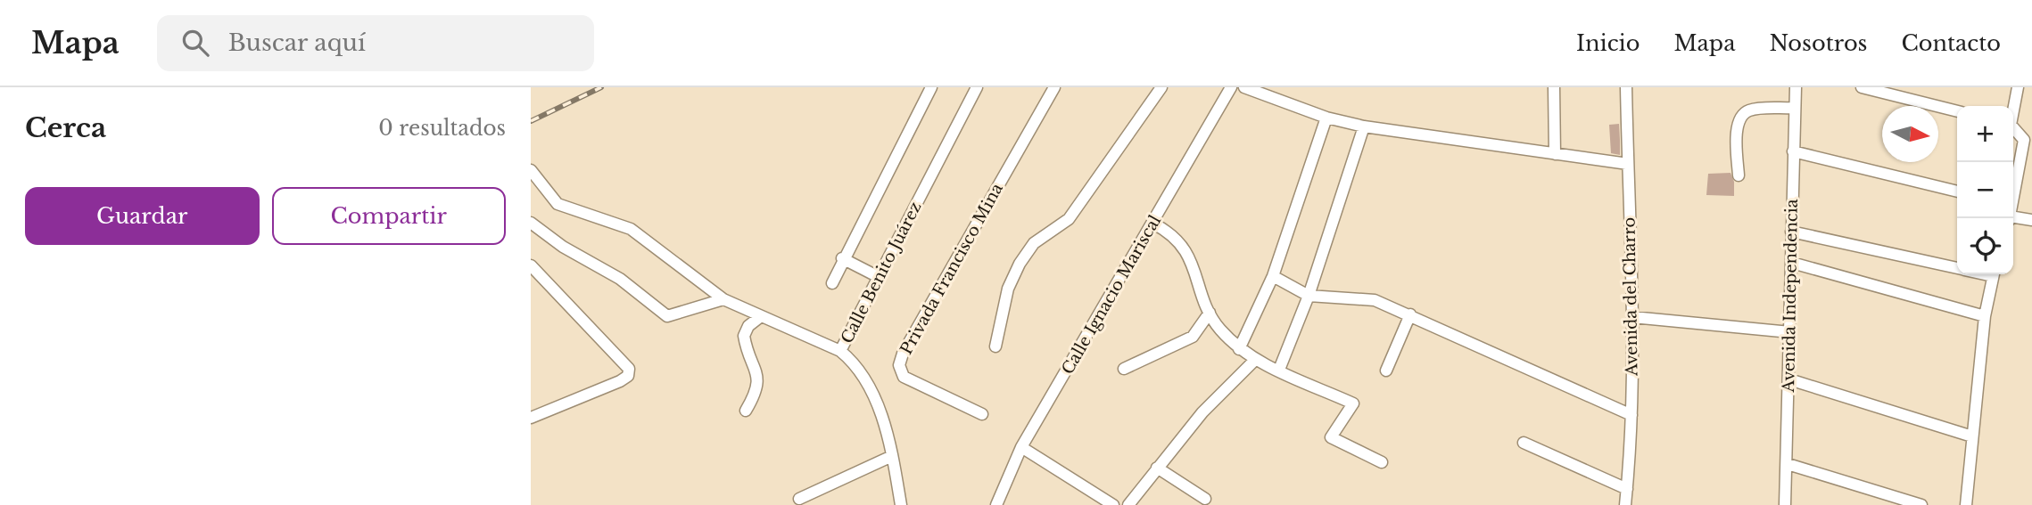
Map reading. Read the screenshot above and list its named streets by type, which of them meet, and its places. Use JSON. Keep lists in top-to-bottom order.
{
  "streets": {
    "street": [
      "Privada Francisco Mina",
      "Calle Benito Juárez",
      "Calle Ignacio Mariscal",
      "Avenida Independencia",
      "Avenida del Charro"
    ]
  },
  "north": "right",
  "page": {
    "header": "Mapa",
    "search": "Buscar aquí",
    "nav": [
      "Inicio",
      "Mapa",
      "Nosotros",
      "Contacto"
    ],
    "heading": ["Cerca", "0 resultados"],
    "map_buttons": ["+", "−"],
    "buttons": ["Guardar", "Compartir"]
  }
}
